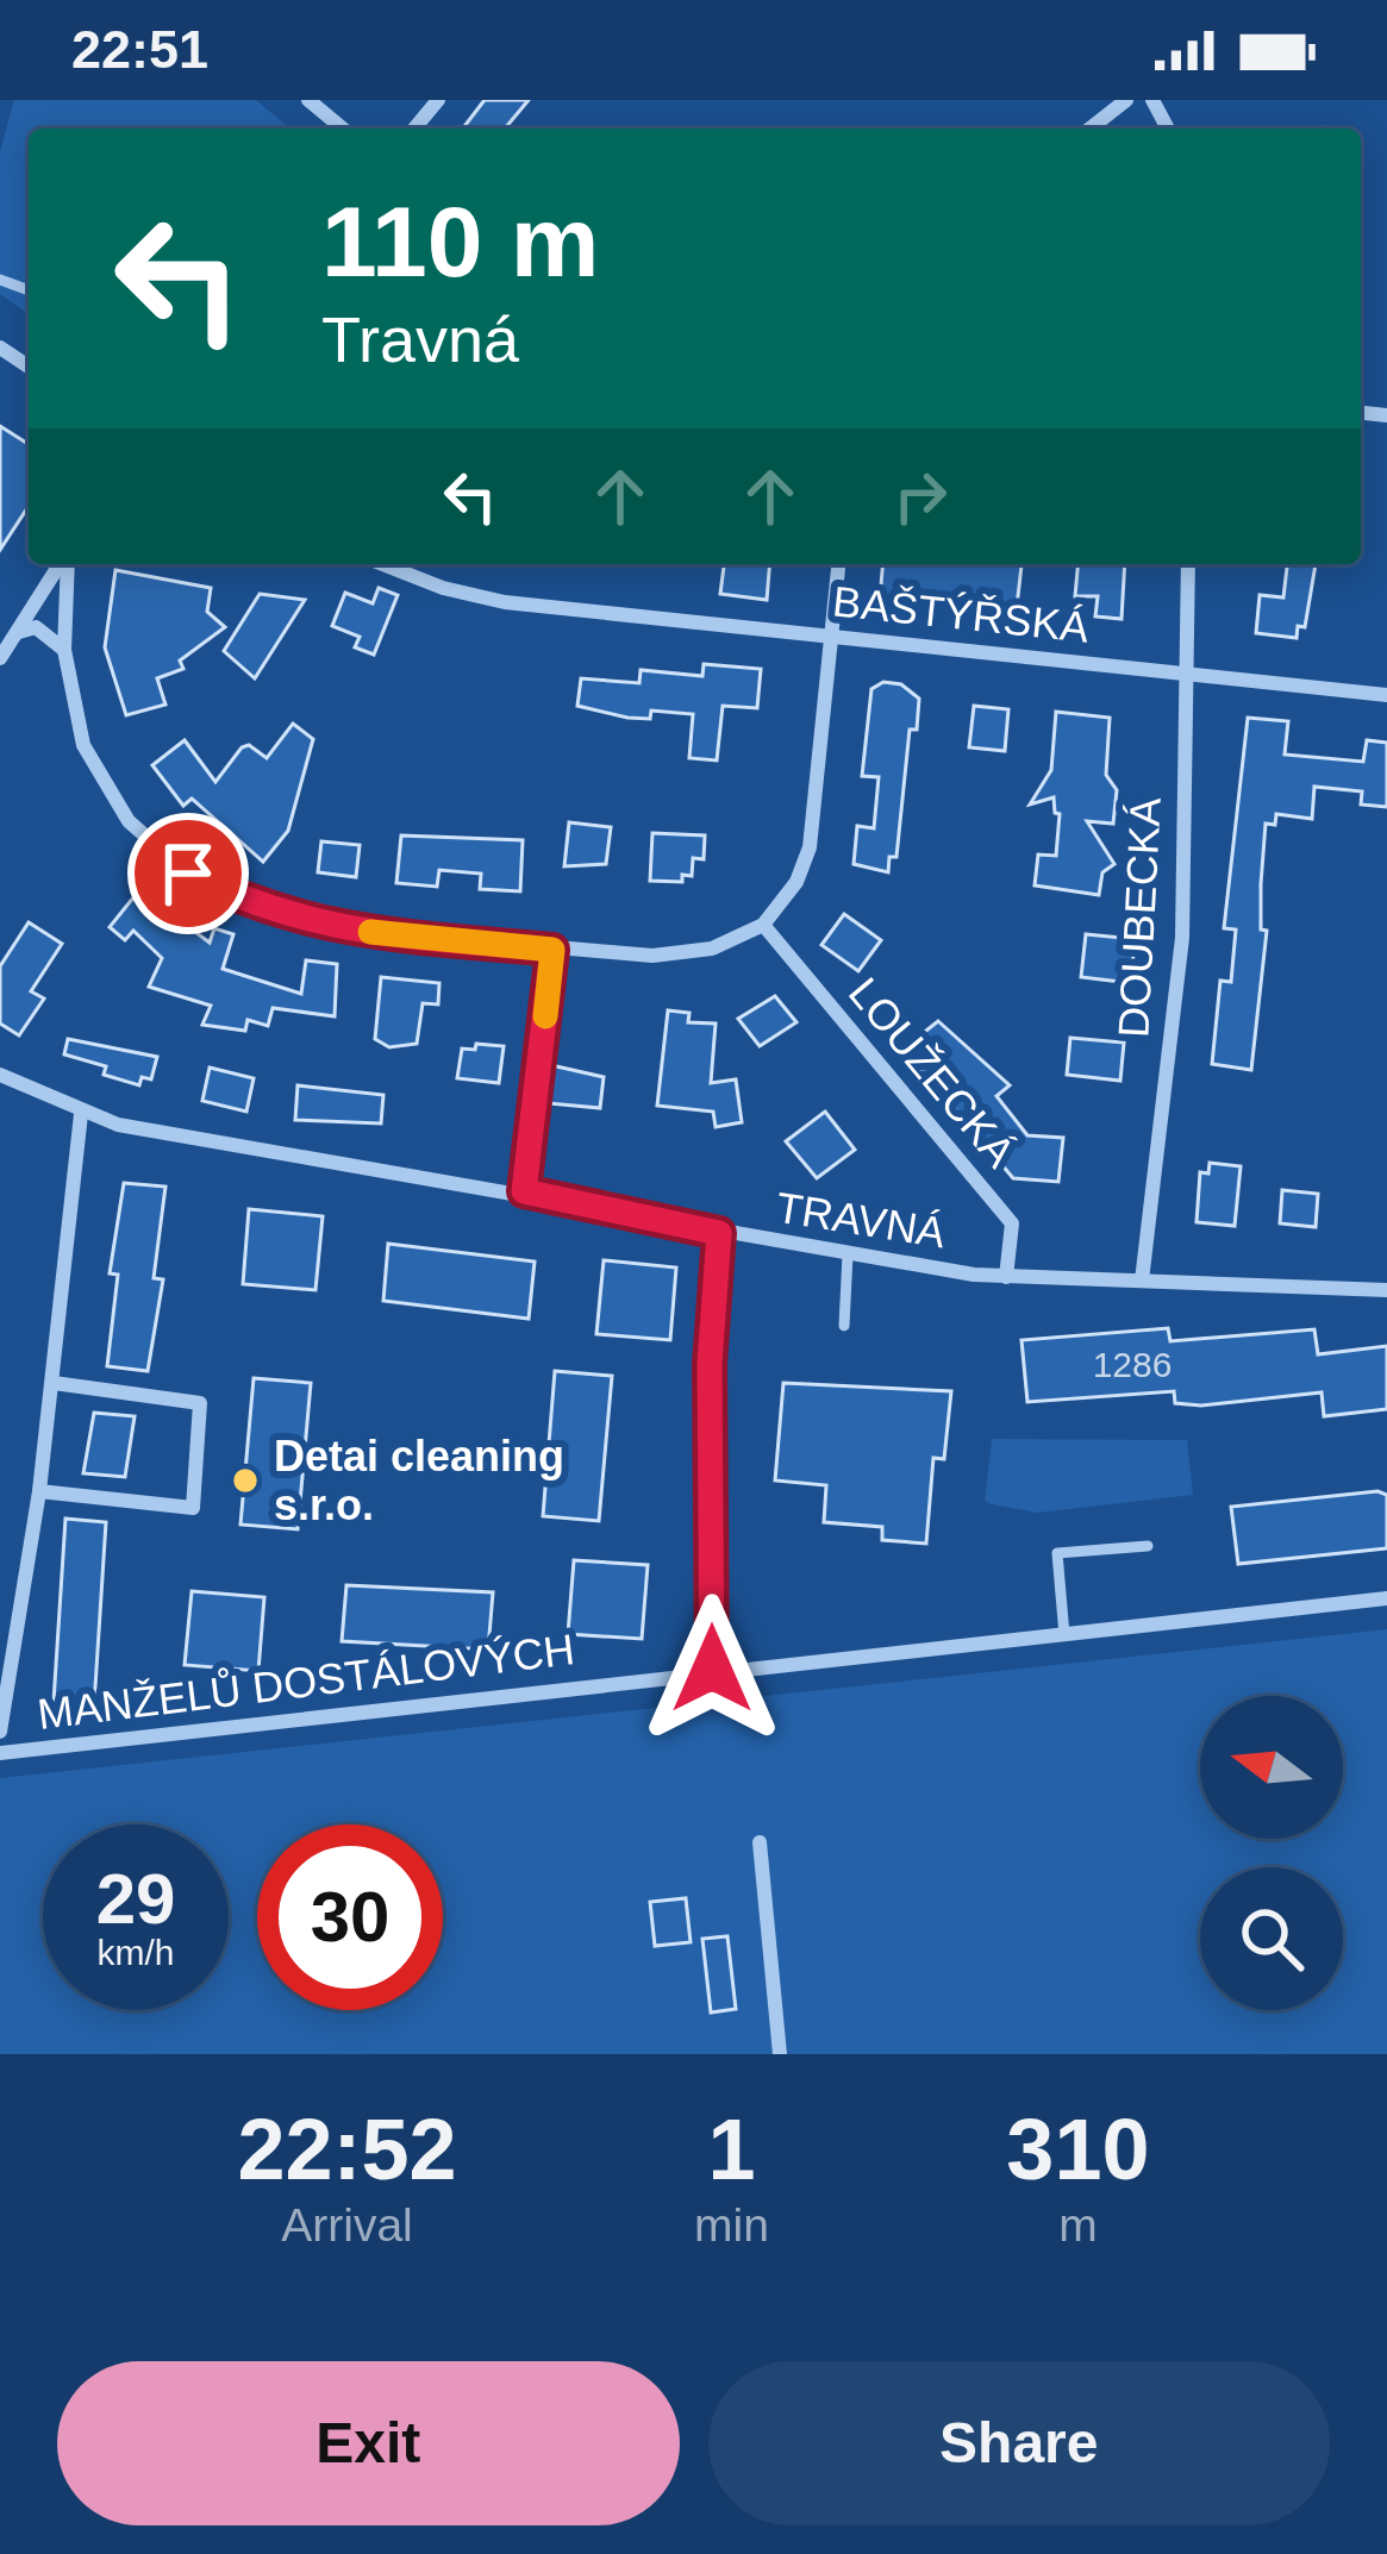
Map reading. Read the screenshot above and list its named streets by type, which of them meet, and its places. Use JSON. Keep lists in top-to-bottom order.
{
  "streets": {
    "street": [
      "BAŠTÝŘSKÁ",
      "DOUBECKÁ",
      "LOUŽECKÁ",
      "TRAVNÁ",
      "MANŽELŮ DOSTÁLOVÝCH"
    ]
  },
  "crossings": [
    ["BAŠTÝŘSKÁ", "DOUBECKÁ"],
    ["DOUBECKÁ", "TRAVNÁ"],
    ["LOUŽECKÁ", "TRAVNÁ"]
  ],
  "places": ["Detai cleaning s.r.o."],
  "house_numbers": ["1286"],
  "north": "left",
  "page": {
    "status": "22:51",
    "turn": ["110 m", "Travná"],
    "speed": "29 km/h",
    "limit": "30",
    "eta": [
      "22:52",
      "Arrival",
      "1",
      "min",
      "310",
      "m"
    ],
    "buttons": ["Exit", "Share"]
  }
}
